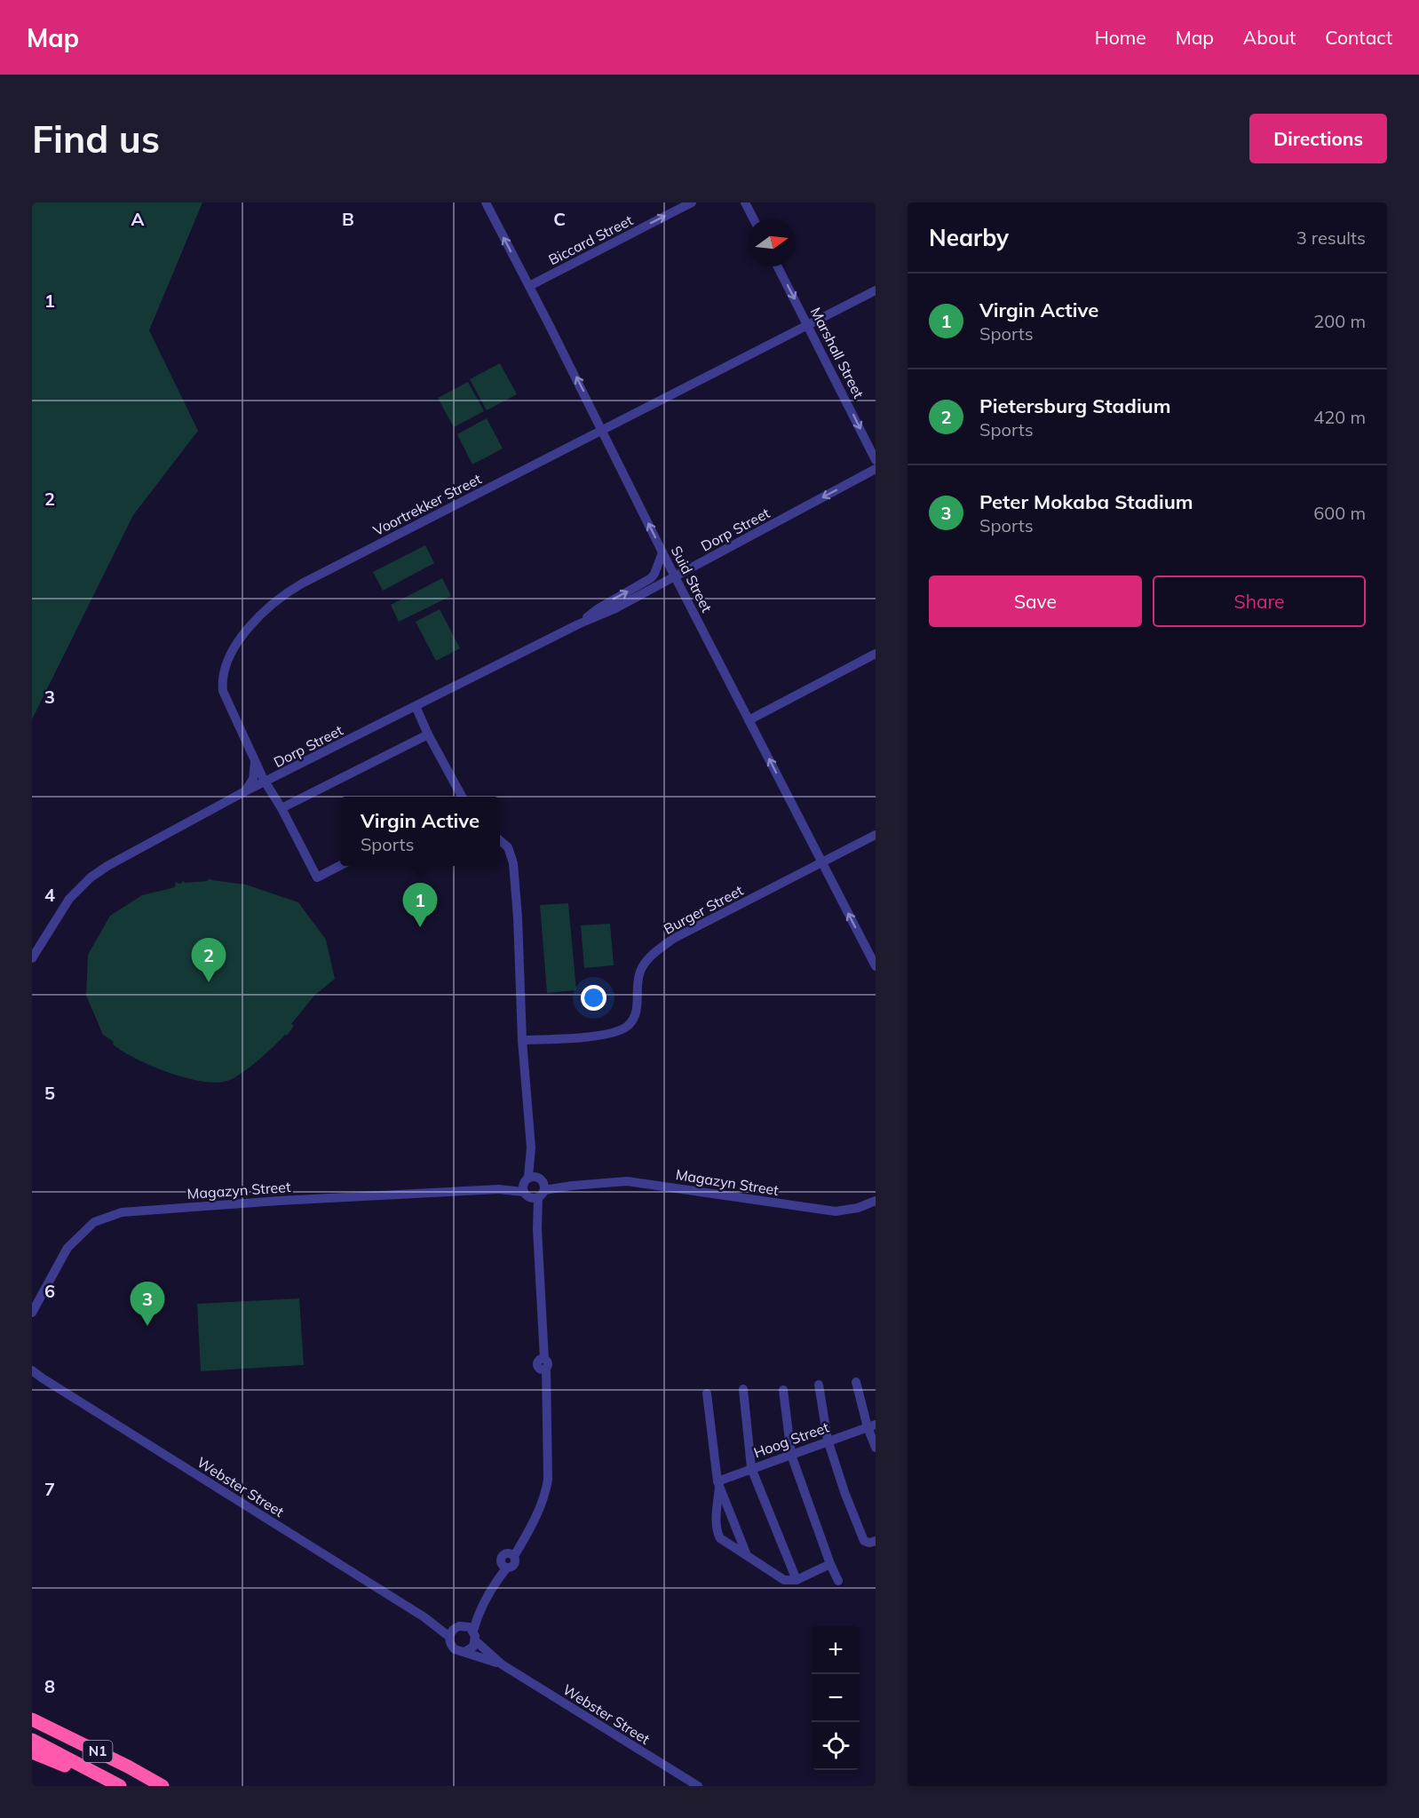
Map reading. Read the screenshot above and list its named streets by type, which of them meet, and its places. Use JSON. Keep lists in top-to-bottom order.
{
  "streets": {
    "highway": ["N1"],
    "street": [
      "Biccard Street",
      "Marshall Street",
      "Voortrekker Street",
      "Dorp Street",
      "Suid Street",
      "Burger Street",
      "Magazyn Street",
      "Hoog Street",
      "Webster Street"
    ]
  },
  "crossings": [
    ["Biccard Street", "Suid Street"],
    ["Marshall Street", "Voortrekker Street"],
    ["Voortrekker Street", "Dorp Street"],
    ["Voortrekker Street", "Suid Street"],
    ["Dorp Street", "Suid Street"],
    ["Suid Street", "Burger Street"]
  ],
  "one_way": ["Biccard Street", "Marshall Street", "Suid Street"],
  "north": "right",
  "page": {
    "header": "Map",
    "nav": [
      "Home",
      "Map",
      "About",
      "Contact"
    ],
    "buttons": [
      "Directions",
      ["Save", "Share"]
    ],
    "title": "Find us",
    "heading": ["Nearby", "3 results"],
    "list": [
      {
        "mark": "1",
        "name": "Virgin Active",
        "note": "Sports",
        "value": "200 m"
      },
      {
        "mark": "2",
        "name": "Pietersburg Stadium",
        "note": "Sports",
        "value": "420 m"
      },
      {
        "mark": "3",
        "name": "Peter Mokaba Stadium",
        "note": "Sports",
        "value": "600 m"
      }
    ],
    "popup": ["Virgin Active", "Sports"],
    "pins": ["1", "2", "3"],
    "map_buttons": ["+", "−"]
  },
  "grid": {
    "columns": ["A", "B", "C"],
    "rows": [
      "1",
      "2",
      "3",
      "4",
      "5",
      "6",
      "7",
      "8"
    ]
  }
}
